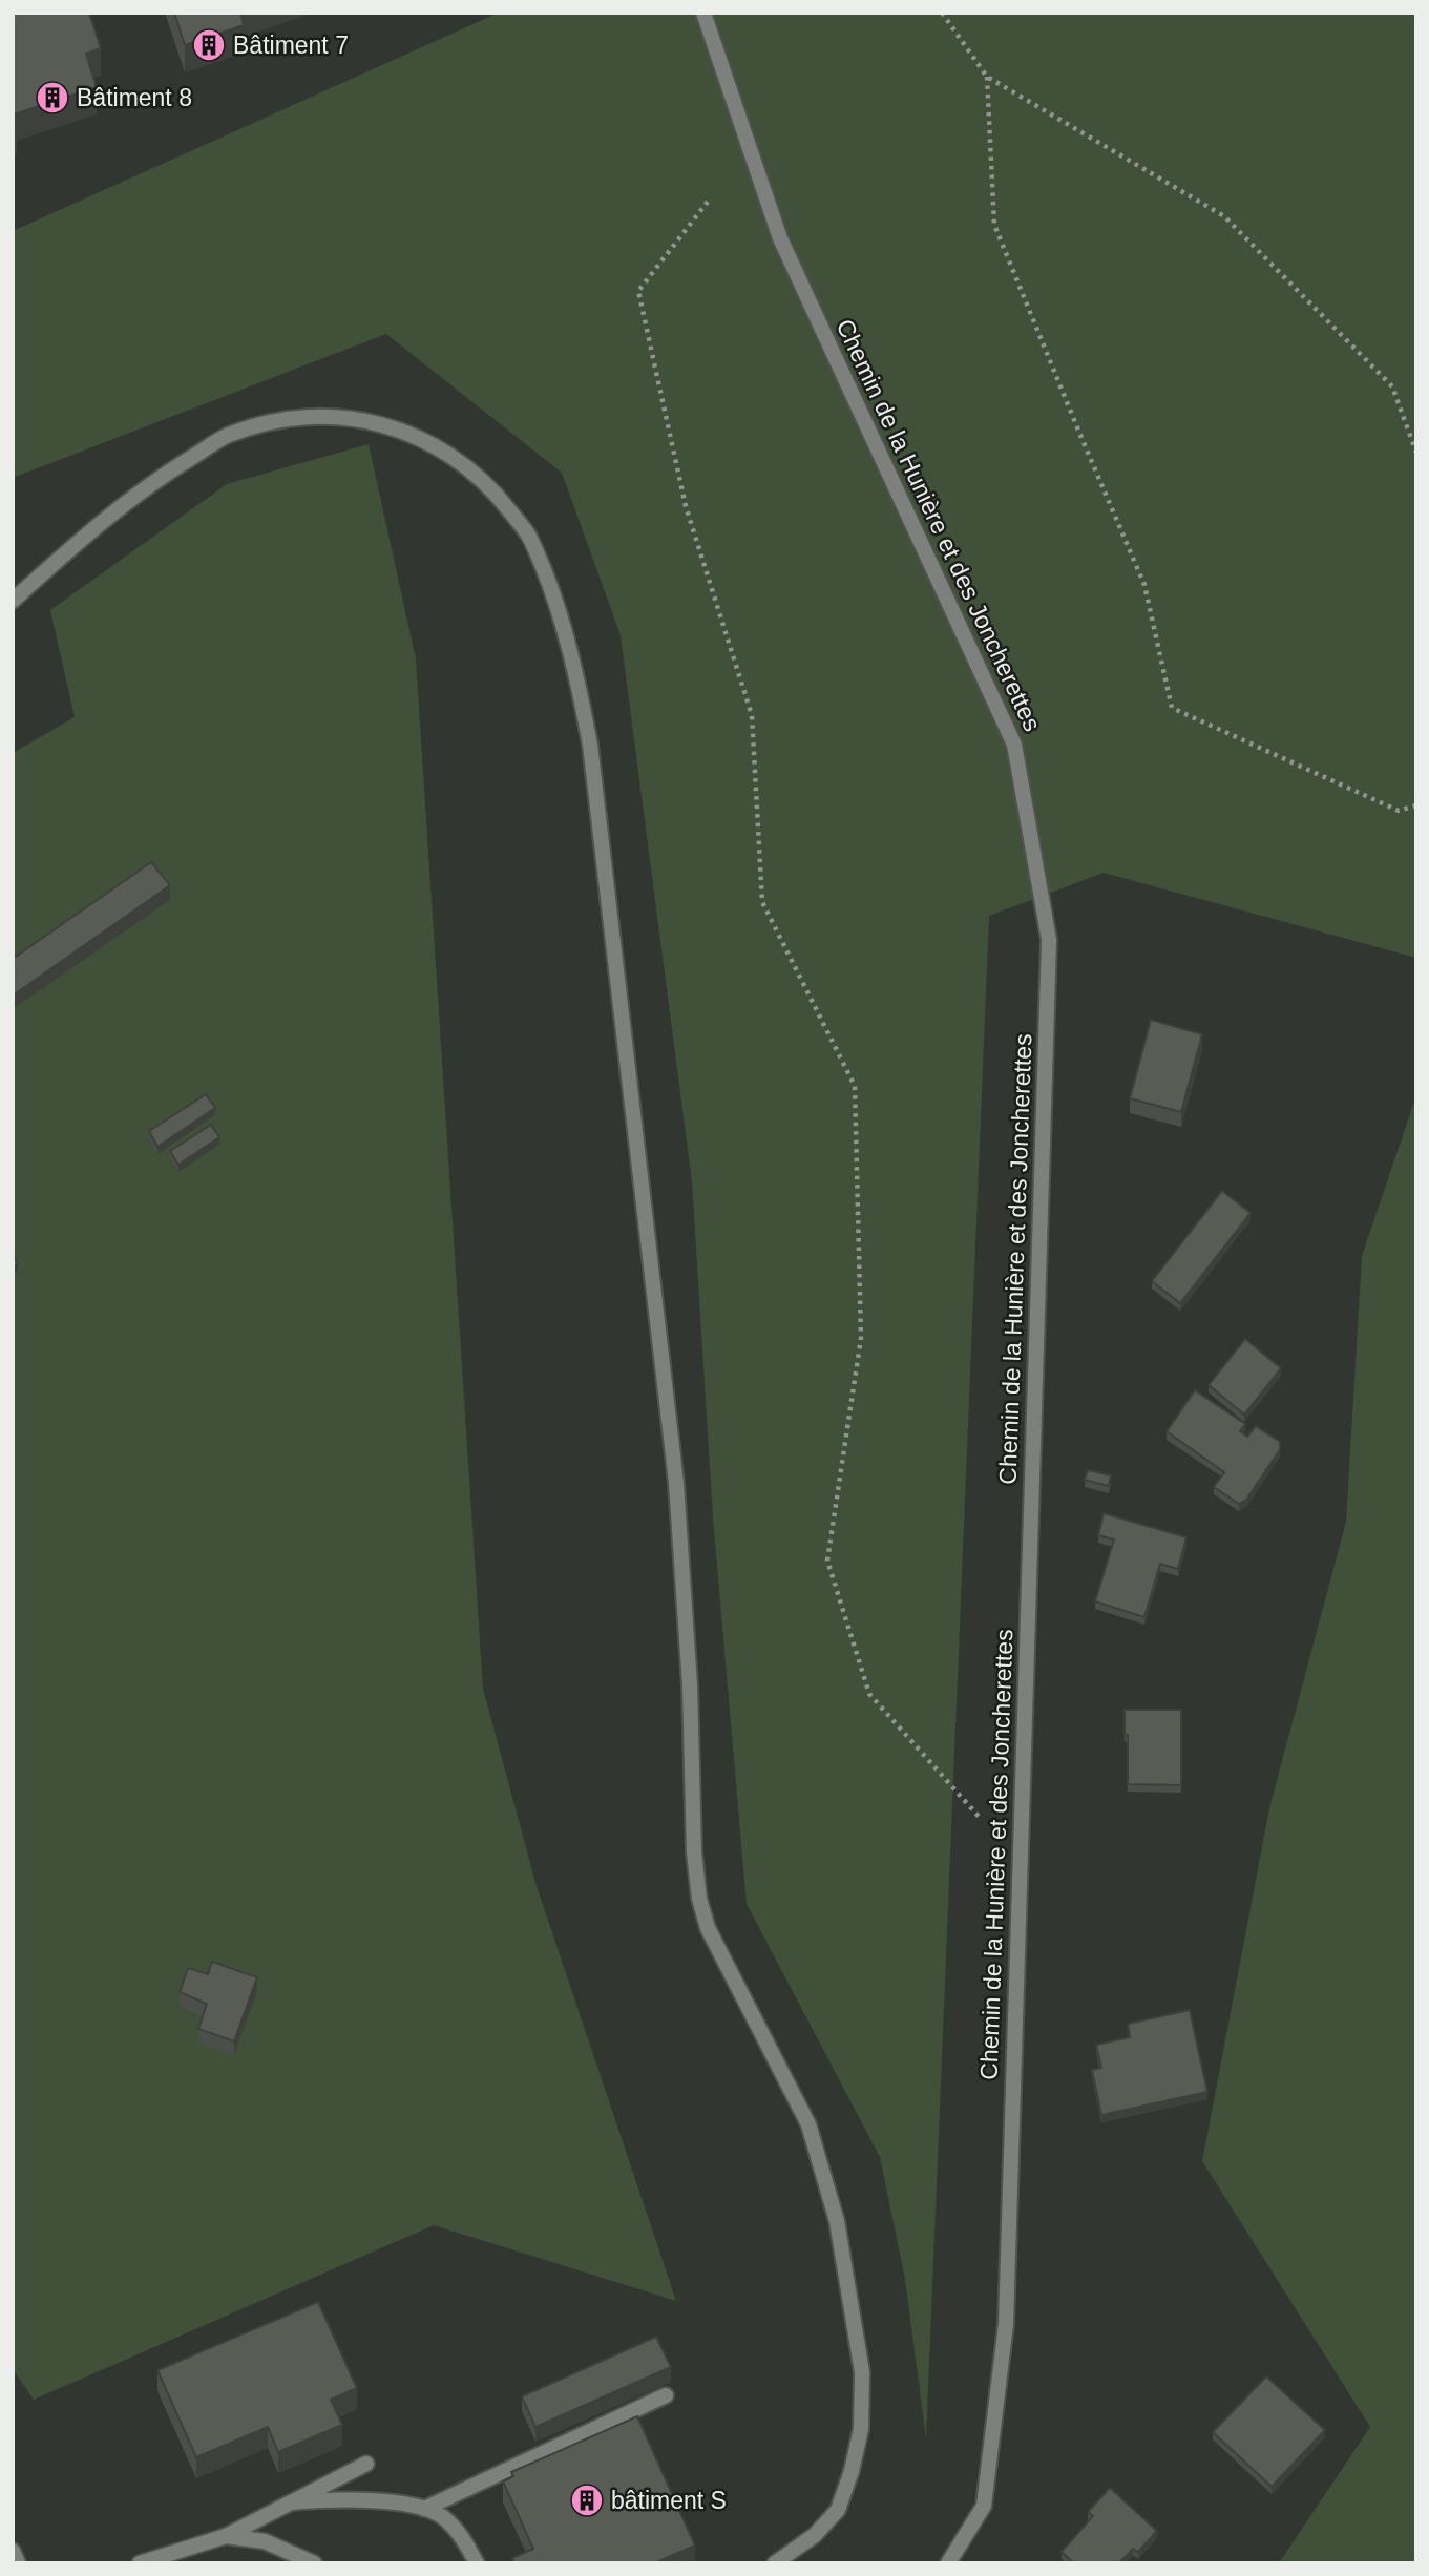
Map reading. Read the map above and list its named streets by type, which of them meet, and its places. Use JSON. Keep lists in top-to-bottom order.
{
  "streets": {
    "street": ["Chemin de la Hunière et des Joncherettes"]
  },
  "places": {
    "building": ["Bâtiment 7", "Bâtiment 8", "bâtiment S"]
  }
}
